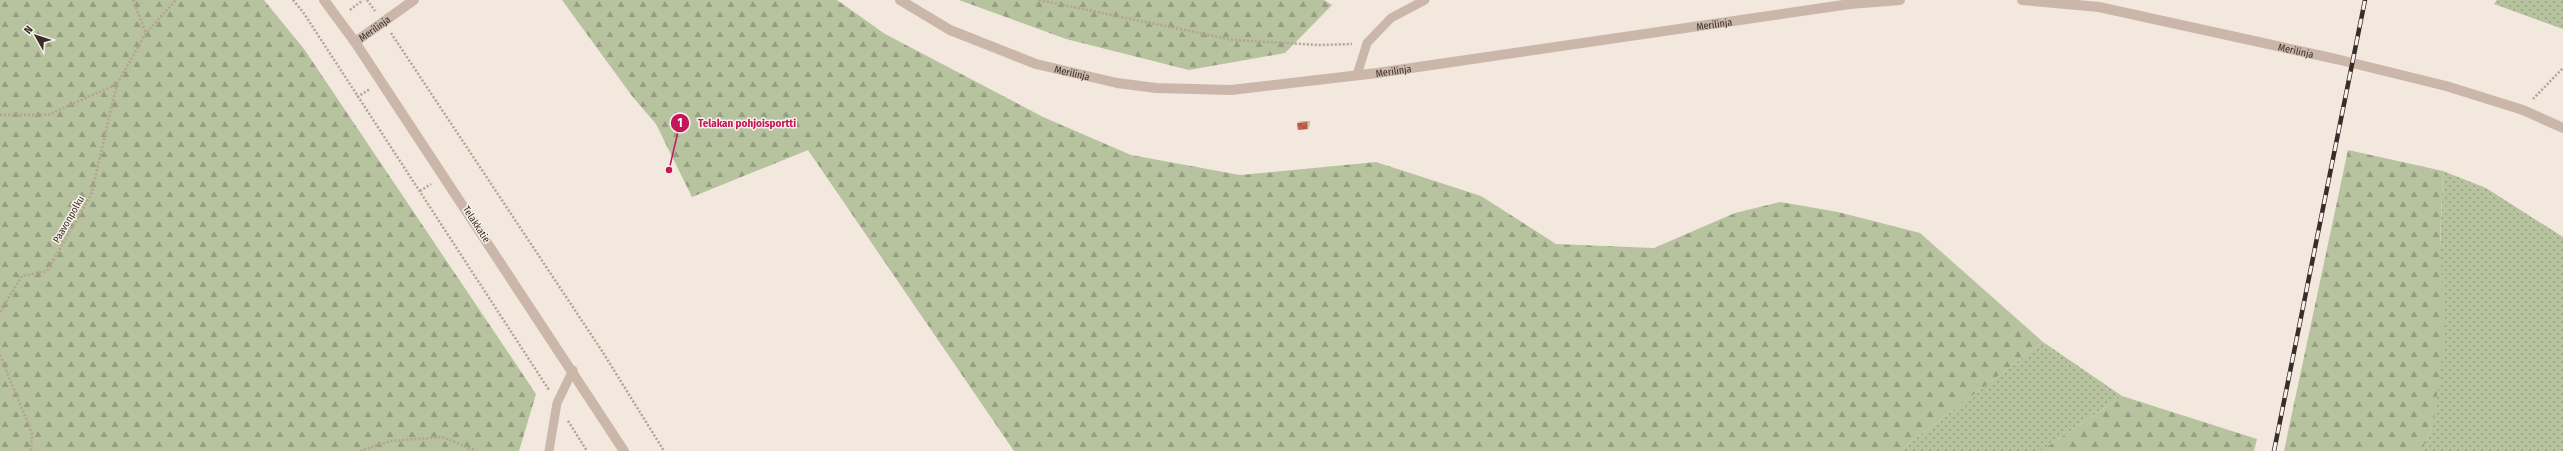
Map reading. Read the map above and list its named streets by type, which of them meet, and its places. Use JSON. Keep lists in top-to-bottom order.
{
  "streets": {
    "street": ["Merilinja", "Telakkatie"],
    "path": ["Paavonpolku"]
  },
  "crossings": [
    ["Merilinja", "Telakkatie"]
  ],
  "places": ["Telakan pohjoisportti"],
  "north": "top left"
}
